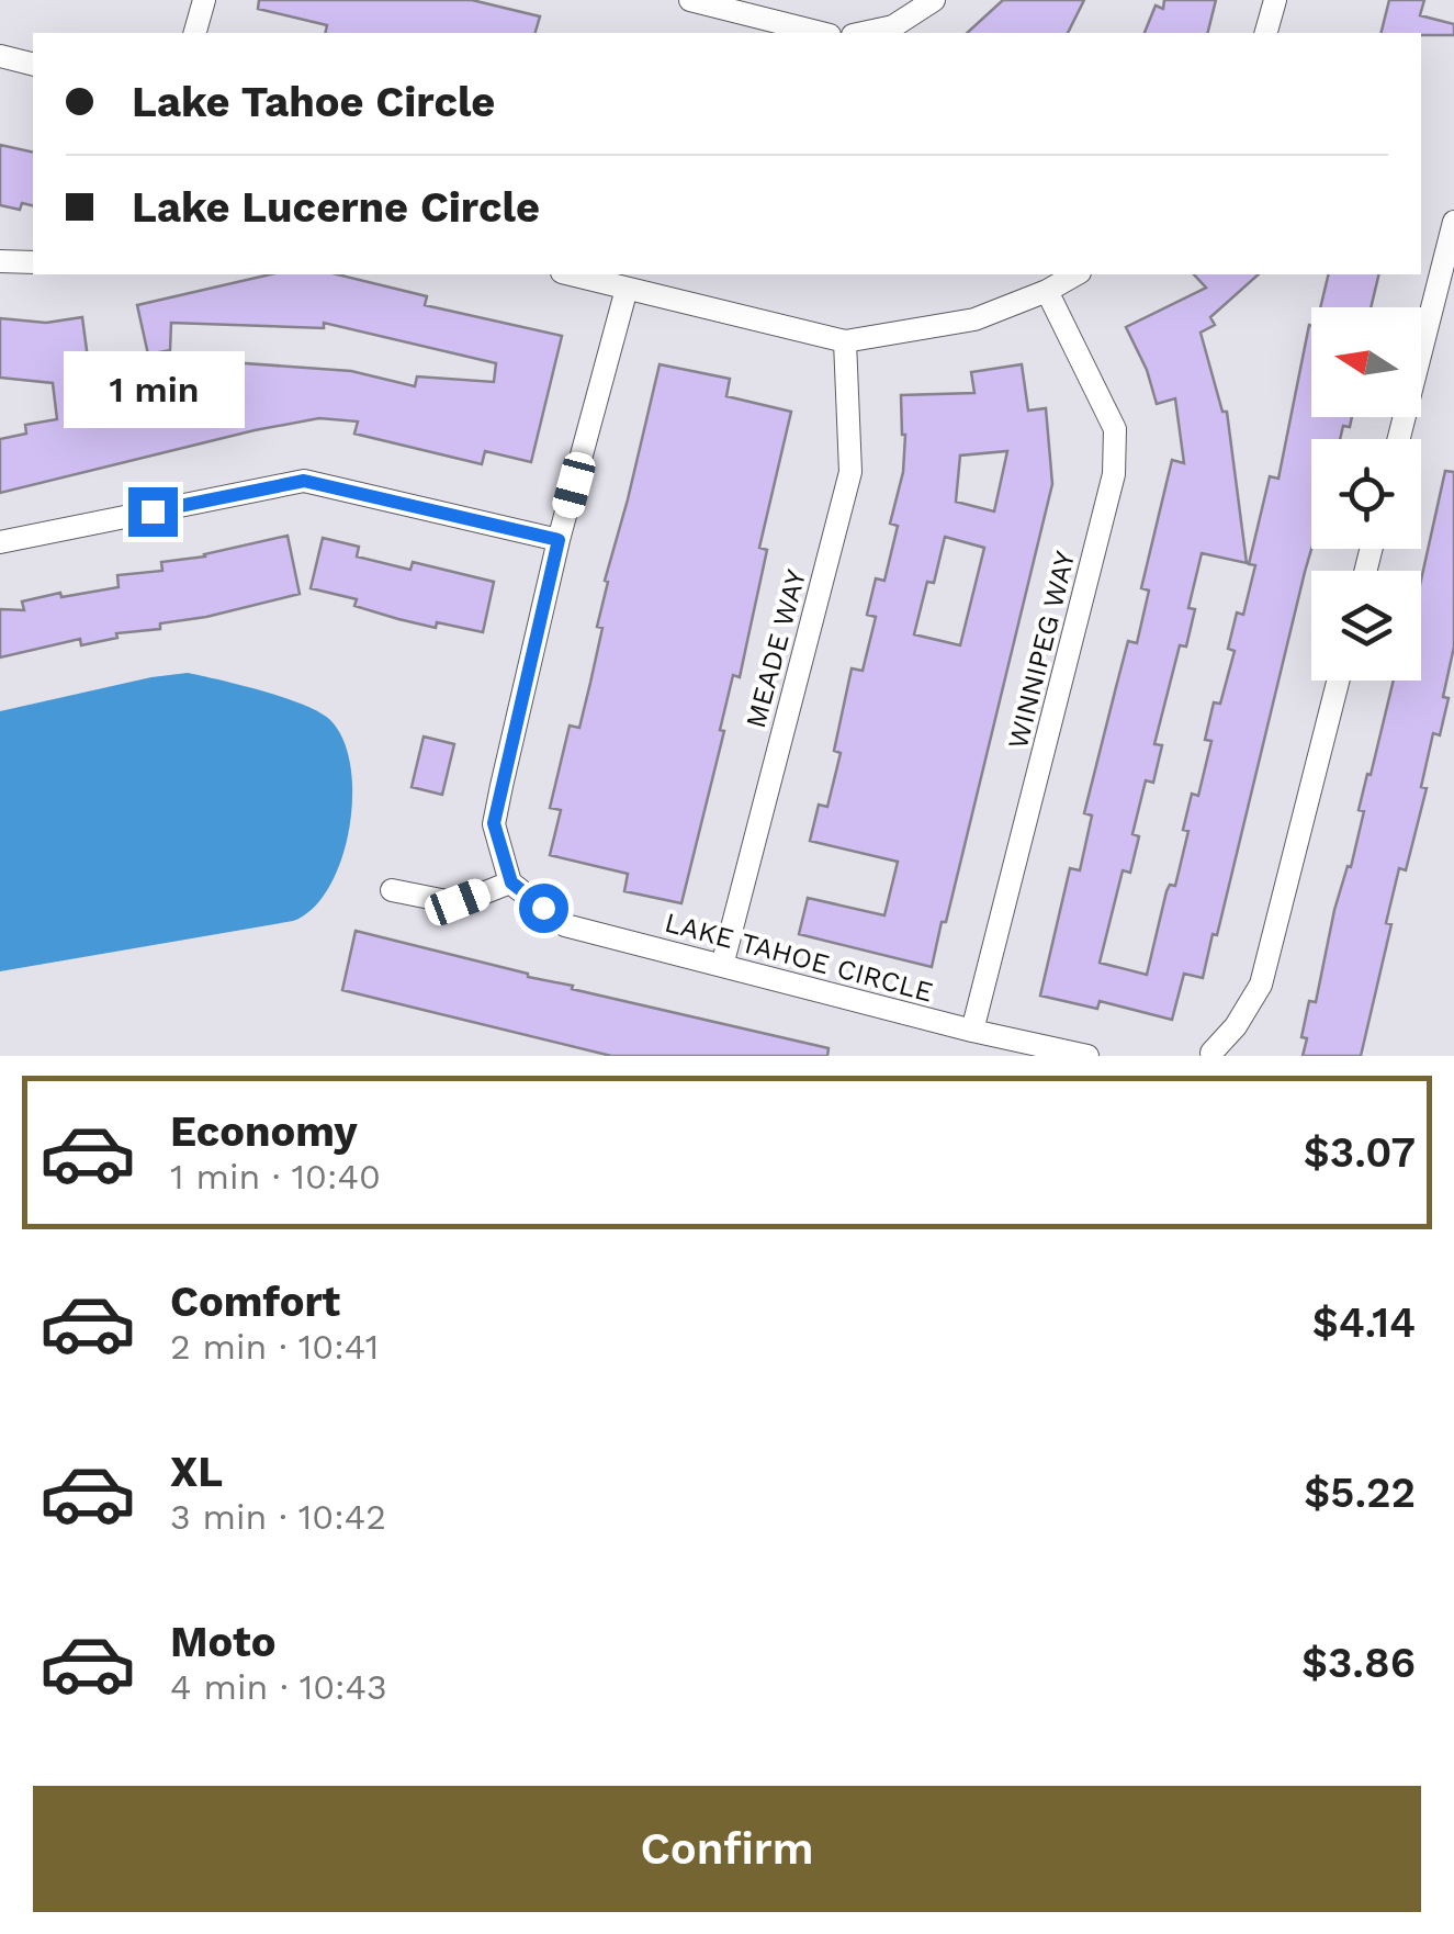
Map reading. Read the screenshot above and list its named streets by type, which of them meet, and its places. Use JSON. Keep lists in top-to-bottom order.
{
  "streets": {
    "street": ["MEADE WAY", "WINNIPEG WAY", "LAKE TAHOE CIRCLE"]
  },
  "crossings": [
    ["MEADE WAY", "LAKE TAHOE CIRCLE"],
    ["WINNIPEG WAY", "LAKE TAHOE CIRCLE"]
  ],
  "north": "left",
  "page": {
    "banner": ["Lake Tahoe Circle", "Lake Lucerne Circle"],
    "bubble": "1 min",
    "list": [
      {
        "name": "Economy",
        "note": "1 min · 10:40",
        "value": "$3.07"
      },
      {
        "name": "Comfort",
        "note": "2 min · 10:41",
        "value": "$4.14"
      },
      {
        "name": "XL",
        "note": "3 min · 10:42",
        "value": "$5.22"
      },
      {
        "name": "Moto",
        "note": "4 min · 10:43",
        "value": "$3.86"
      }
    ],
    "buttons": "Confirm"
  }
}
